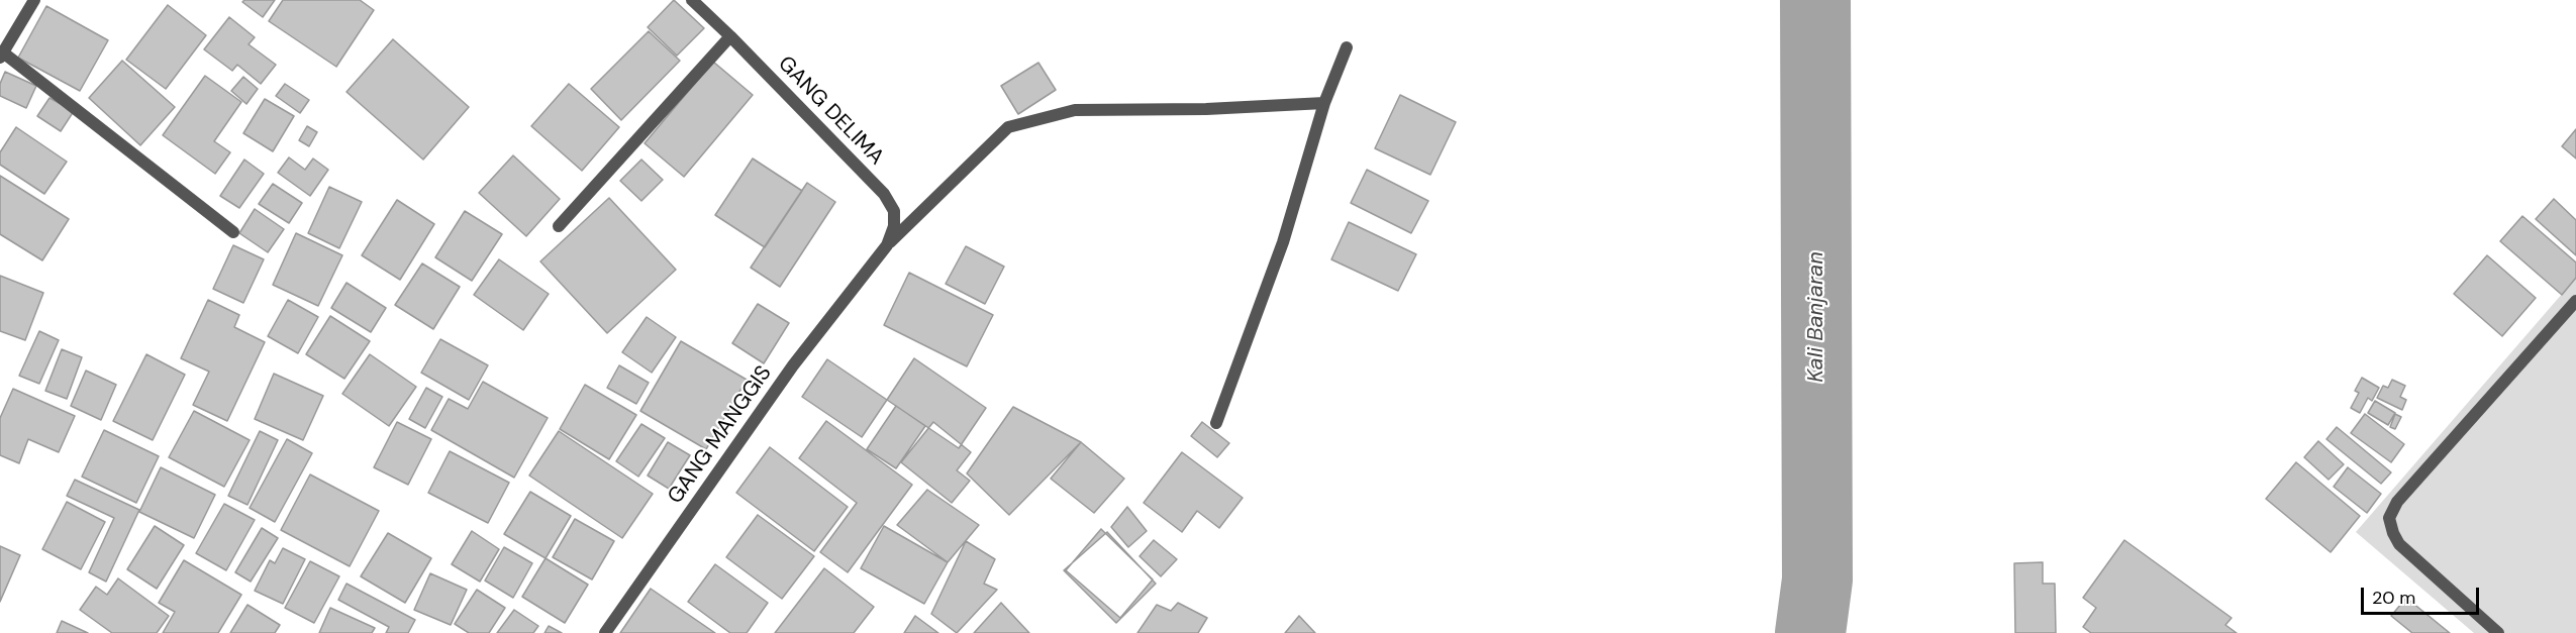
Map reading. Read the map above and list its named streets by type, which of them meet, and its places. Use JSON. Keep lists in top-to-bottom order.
{
  "streets": {
    "street": ["GANG DELIMA", "GANG MANGGIS"]
  },
  "crossings": [
    ["GANG DELIMA", "GANG MANGGIS"]
  ],
  "water": ["Kali Banjaran"],
  "scale_bar": "20 m"
}
